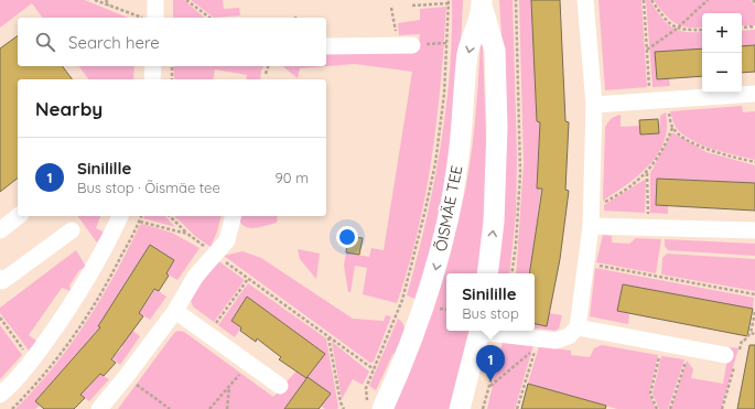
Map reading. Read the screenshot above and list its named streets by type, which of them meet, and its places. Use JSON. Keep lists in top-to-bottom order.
{
  "streets": {
    "main road": ["ÕISMÄE TEE"]
  },
  "page": {
    "map_buttons": ["+", "−"],
    "search": "Search here",
    "heading": "Nearby",
    "list": [
      {
        "mark": "1",
        "name": "Sinilille",
        "note": "Bus stop · Õismäe tee",
        "value": "90 m"
      }
    ],
    "popup": ["Sinilille", "Bus stop"],
    "pins": "1"
  }
}
